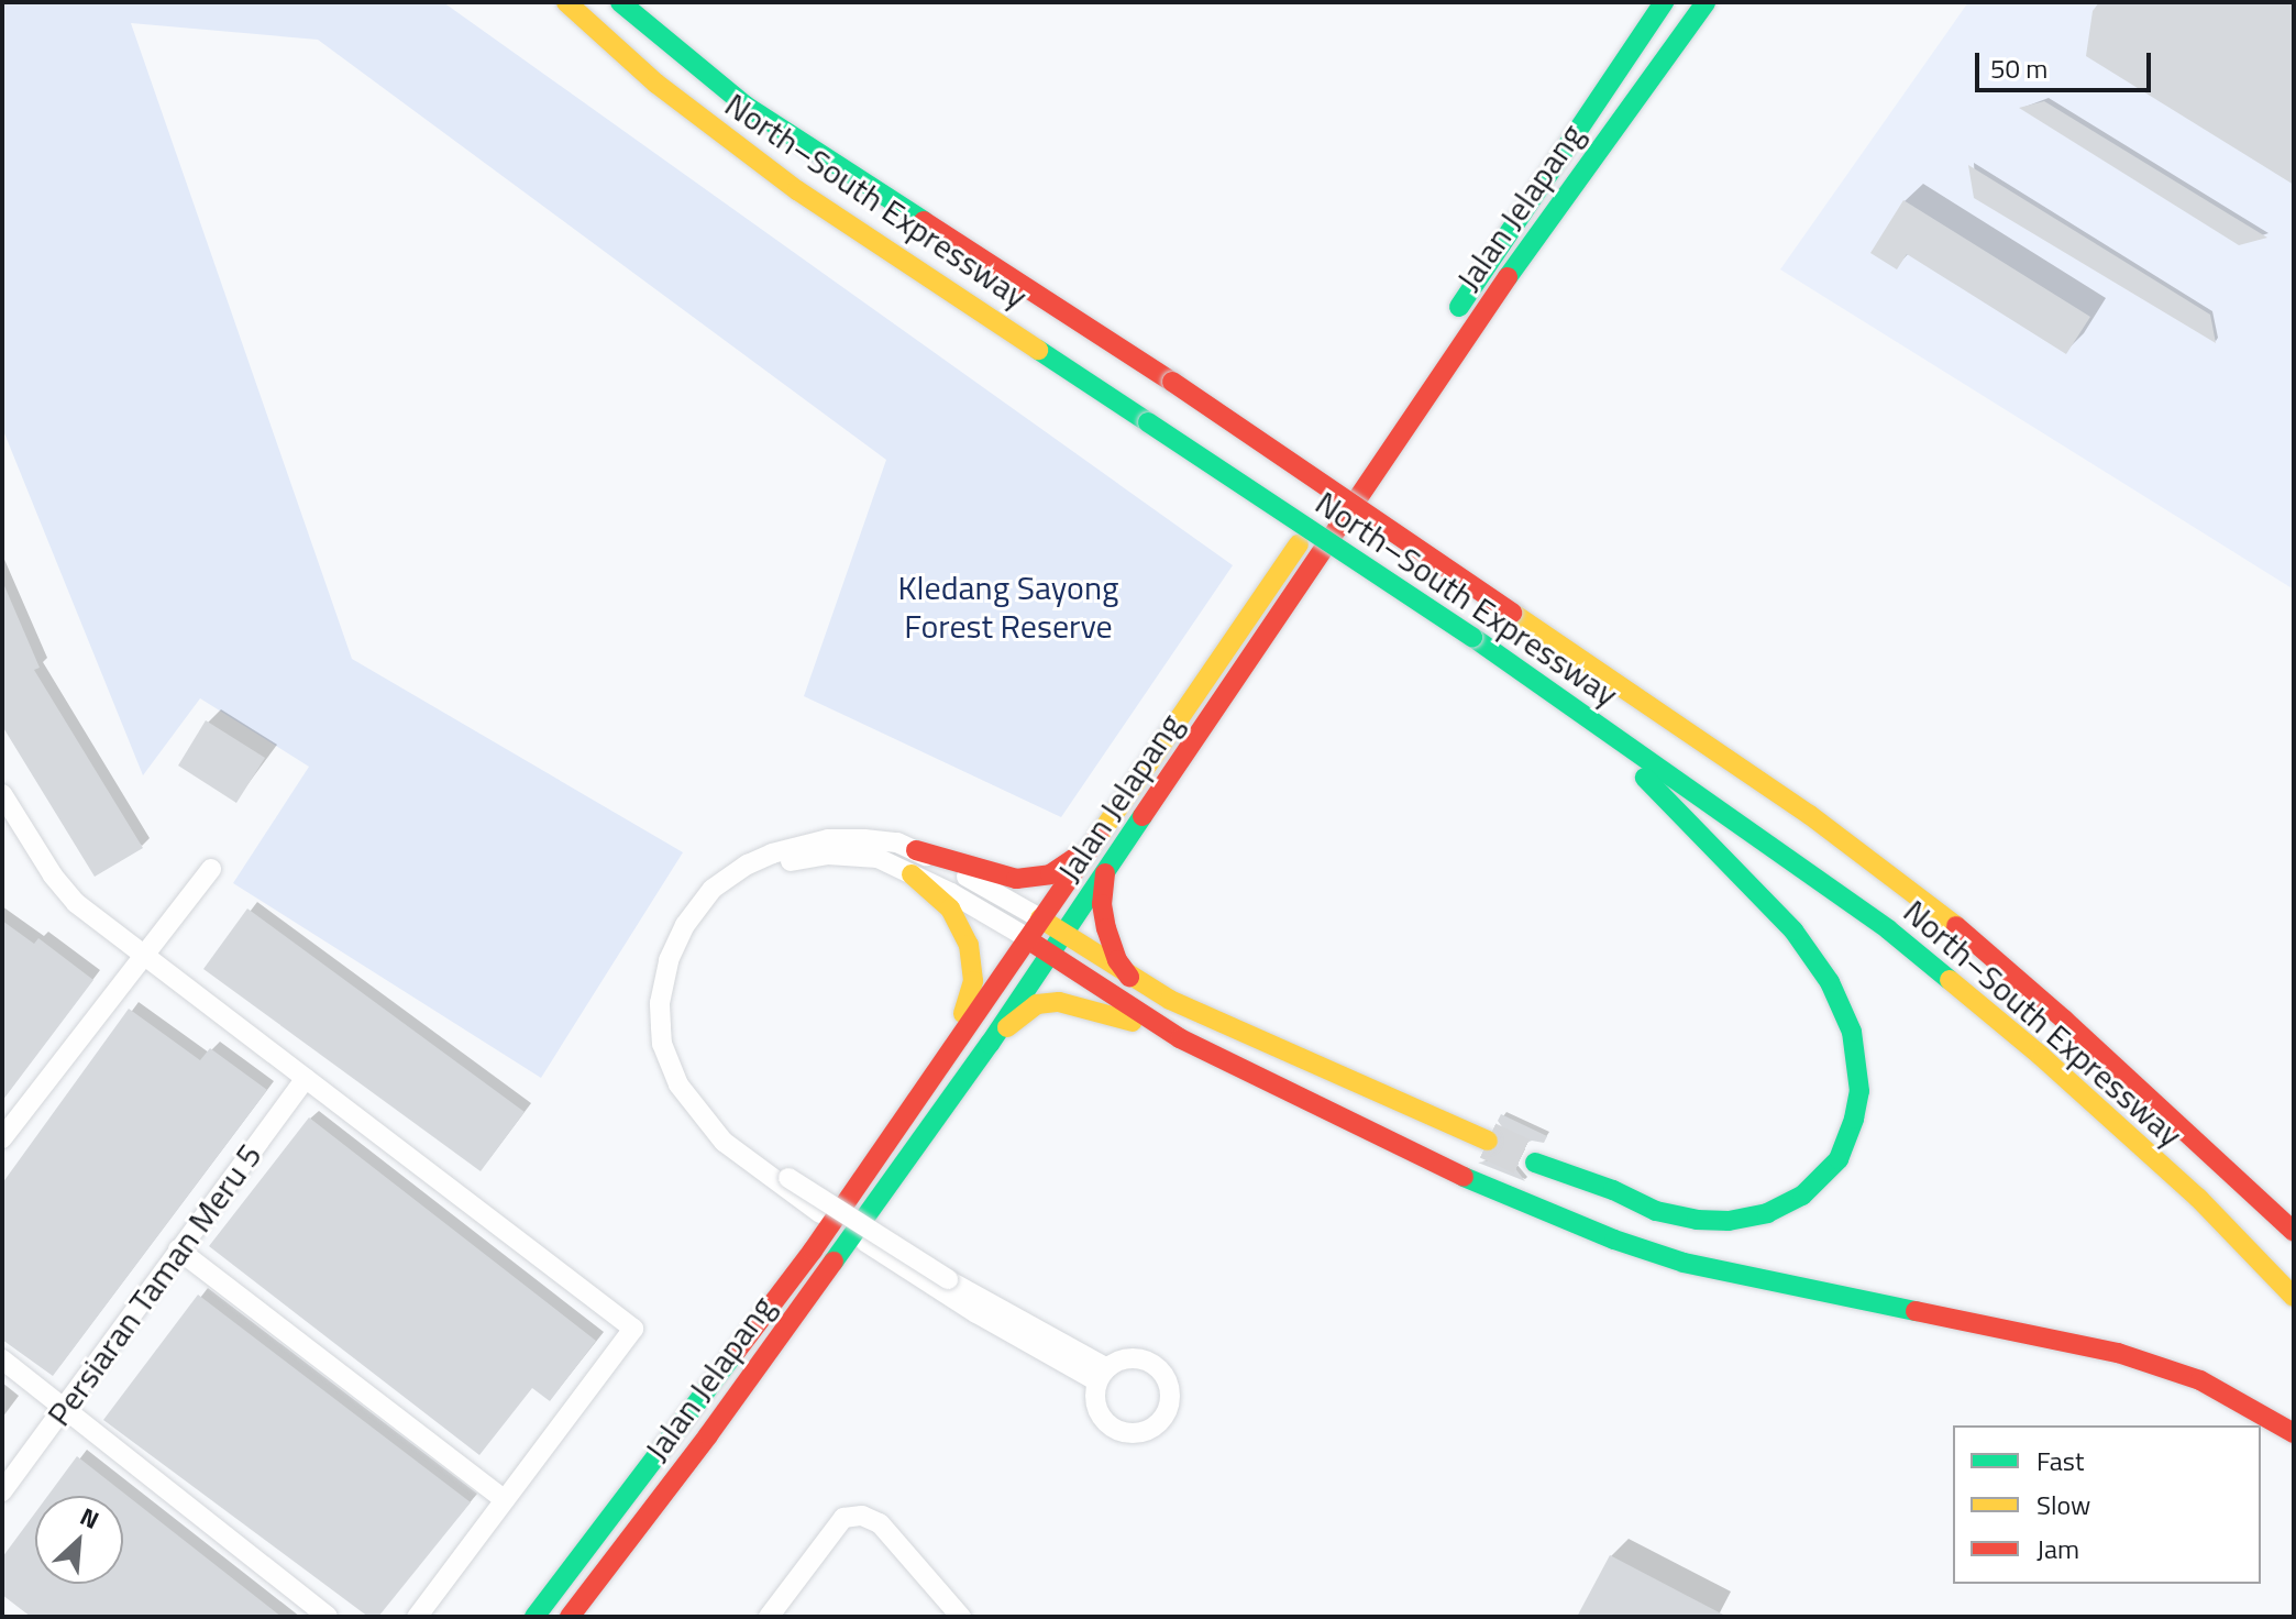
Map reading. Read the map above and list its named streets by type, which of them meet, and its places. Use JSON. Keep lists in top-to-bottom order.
{
  "streets": {
    "main road": ["North–South Expressway", "Jalan Jelapang"],
    "street": ["Persiaran Taman Meru 5"]
  },
  "parks": ["Kledang Sayong Forest Reserve"],
  "legend": ["Fast", "Slow", "Jam"],
  "scale_bar": "50 m",
  "north": "top right"
}
